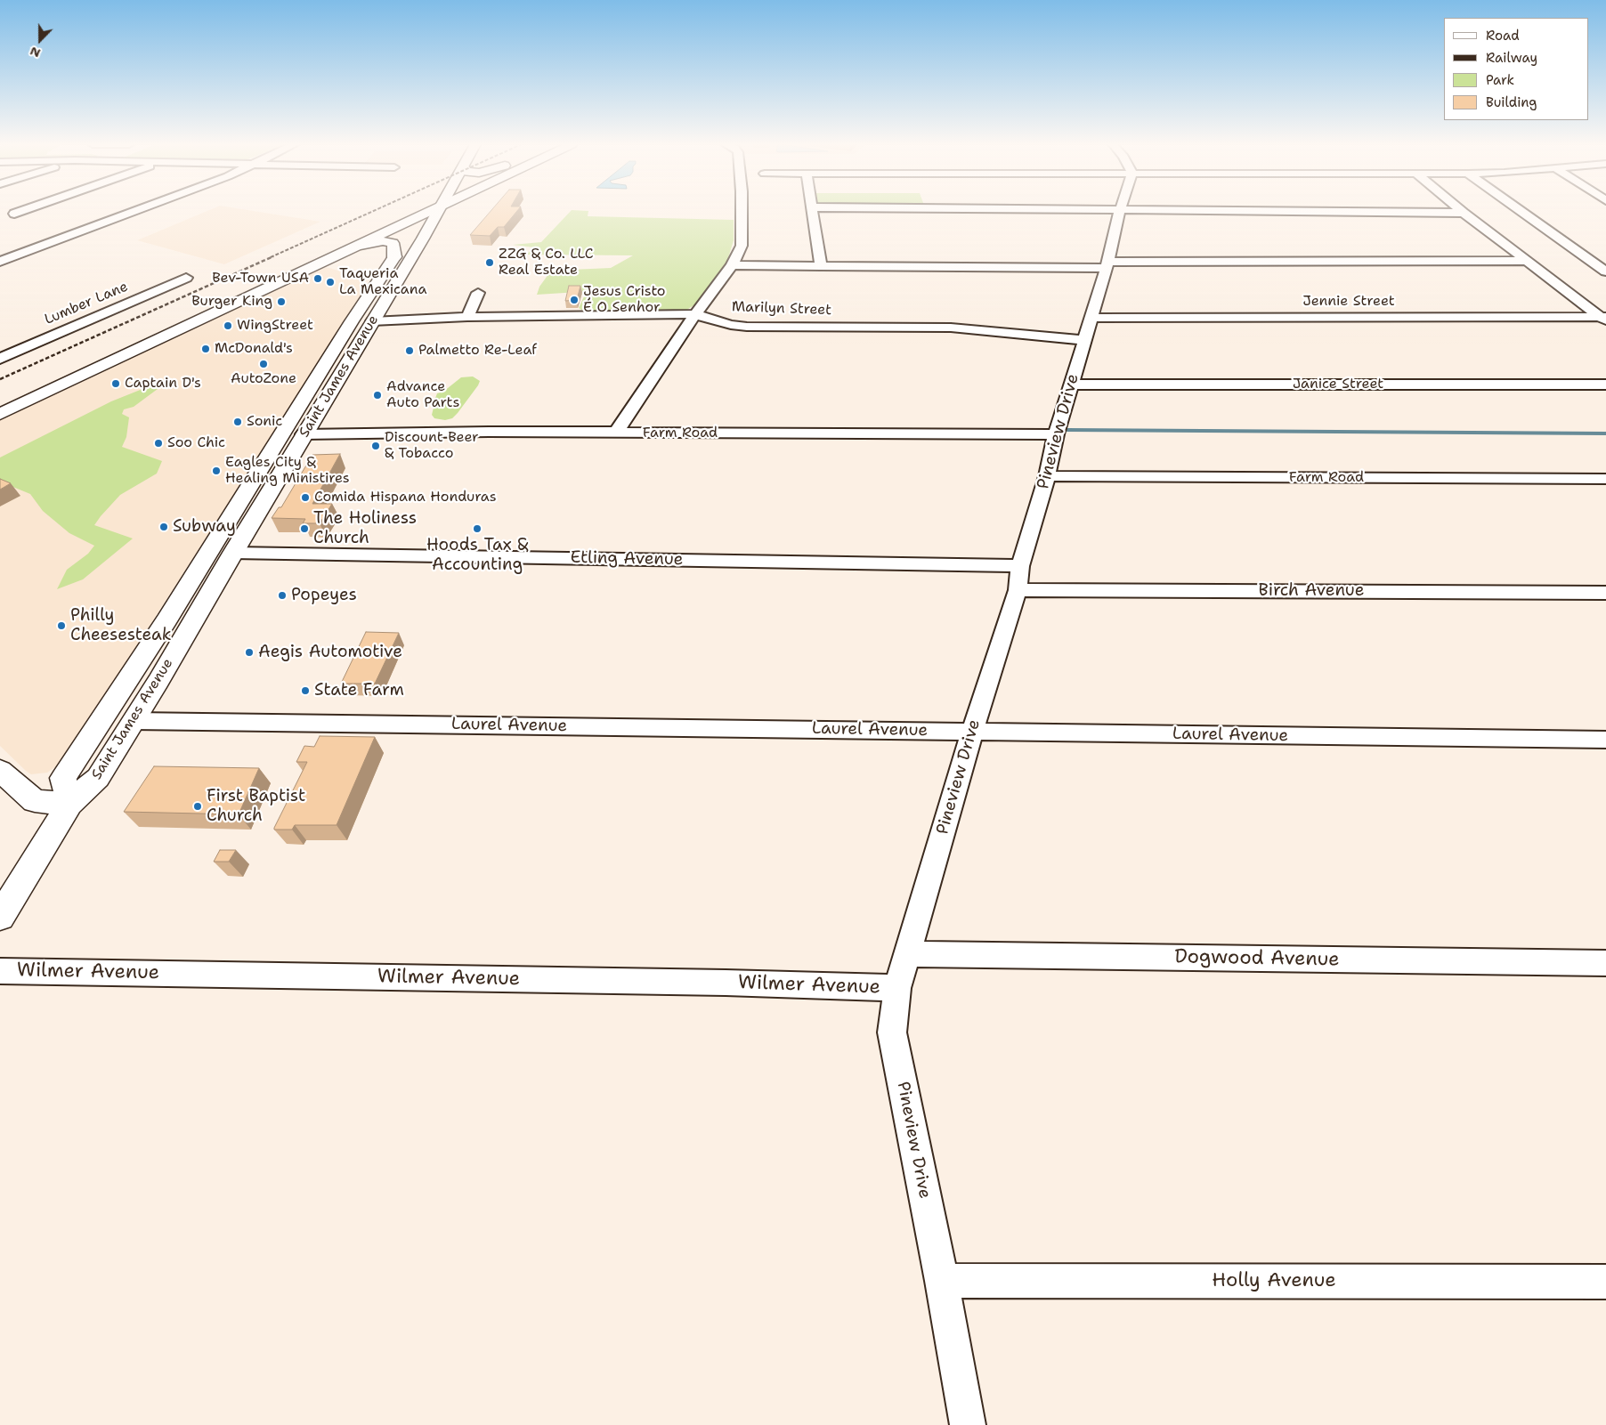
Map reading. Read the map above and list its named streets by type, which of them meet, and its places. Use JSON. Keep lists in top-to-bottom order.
{
  "streets": {
    "main road": ["Saint James Avenue"],
    "street": [
      "Jennie Street",
      "Lumber Lane",
      "Marilyn Street",
      "Janice Street",
      "Pineview Drive",
      "Farm Road",
      "Etling Avenue",
      "Birch Avenue",
      "Laurel Avenue",
      "Dogwood Avenue",
      "Wilmer Avenue",
      "Holly Avenue"
    ]
  },
  "crossings": [
    ["Jennie Street", "Pineview Drive"],
    ["Marilyn Street", "Saint James Avenue"],
    ["Marilyn Street", "Pineview Drive"],
    ["Saint James Avenue", "Farm Road"],
    ["Saint James Avenue", "Etling Avenue"],
    ["Saint James Avenue", "Laurel Avenue"],
    ["Janice Street", "Pineview Drive"],
    ["Pineview Drive", "Farm Road"],
    ["Pineview Drive", "Etling Avenue"],
    ["Pineview Drive", "Birch Avenue"],
    ["Pineview Drive", "Laurel Avenue"],
    ["Pineview Drive", "Dogwood Avenue"],
    ["Pineview Drive", "Wilmer Avenue"],
    ["Pineview Drive", "Holly Avenue"]
  ],
  "places": [
    "ZZG & Co. LLC Real Estate",
    "Bev-Town USA",
    "Taqueria La Mexicana",
    "Jesus Cristo É O Senhor",
    "Burger King",
    "WingStreet",
    "McDonald's",
    "Palmetto Re-Leaf",
    "AutoZone",
    "Captain D's",
    "Advance Auto Parts",
    "Sonic",
    "Soo Chic",
    "Discount Beer & Tobacco",
    "Eagles City & Healing Ministires",
    "Comida Hispana Honduras",
    "Subway",
    "The Holiness Church",
    "Hoods Tax & Accounting",
    "Popeyes",
    "Philly Cheesesteak",
    "Aegis Automotive",
    "State Farm",
    "First Baptist Church"
  ],
  "legend": [
    "Road",
    "Railway",
    "Park",
    "Building"
  ],
  "north": "bottom"
}
